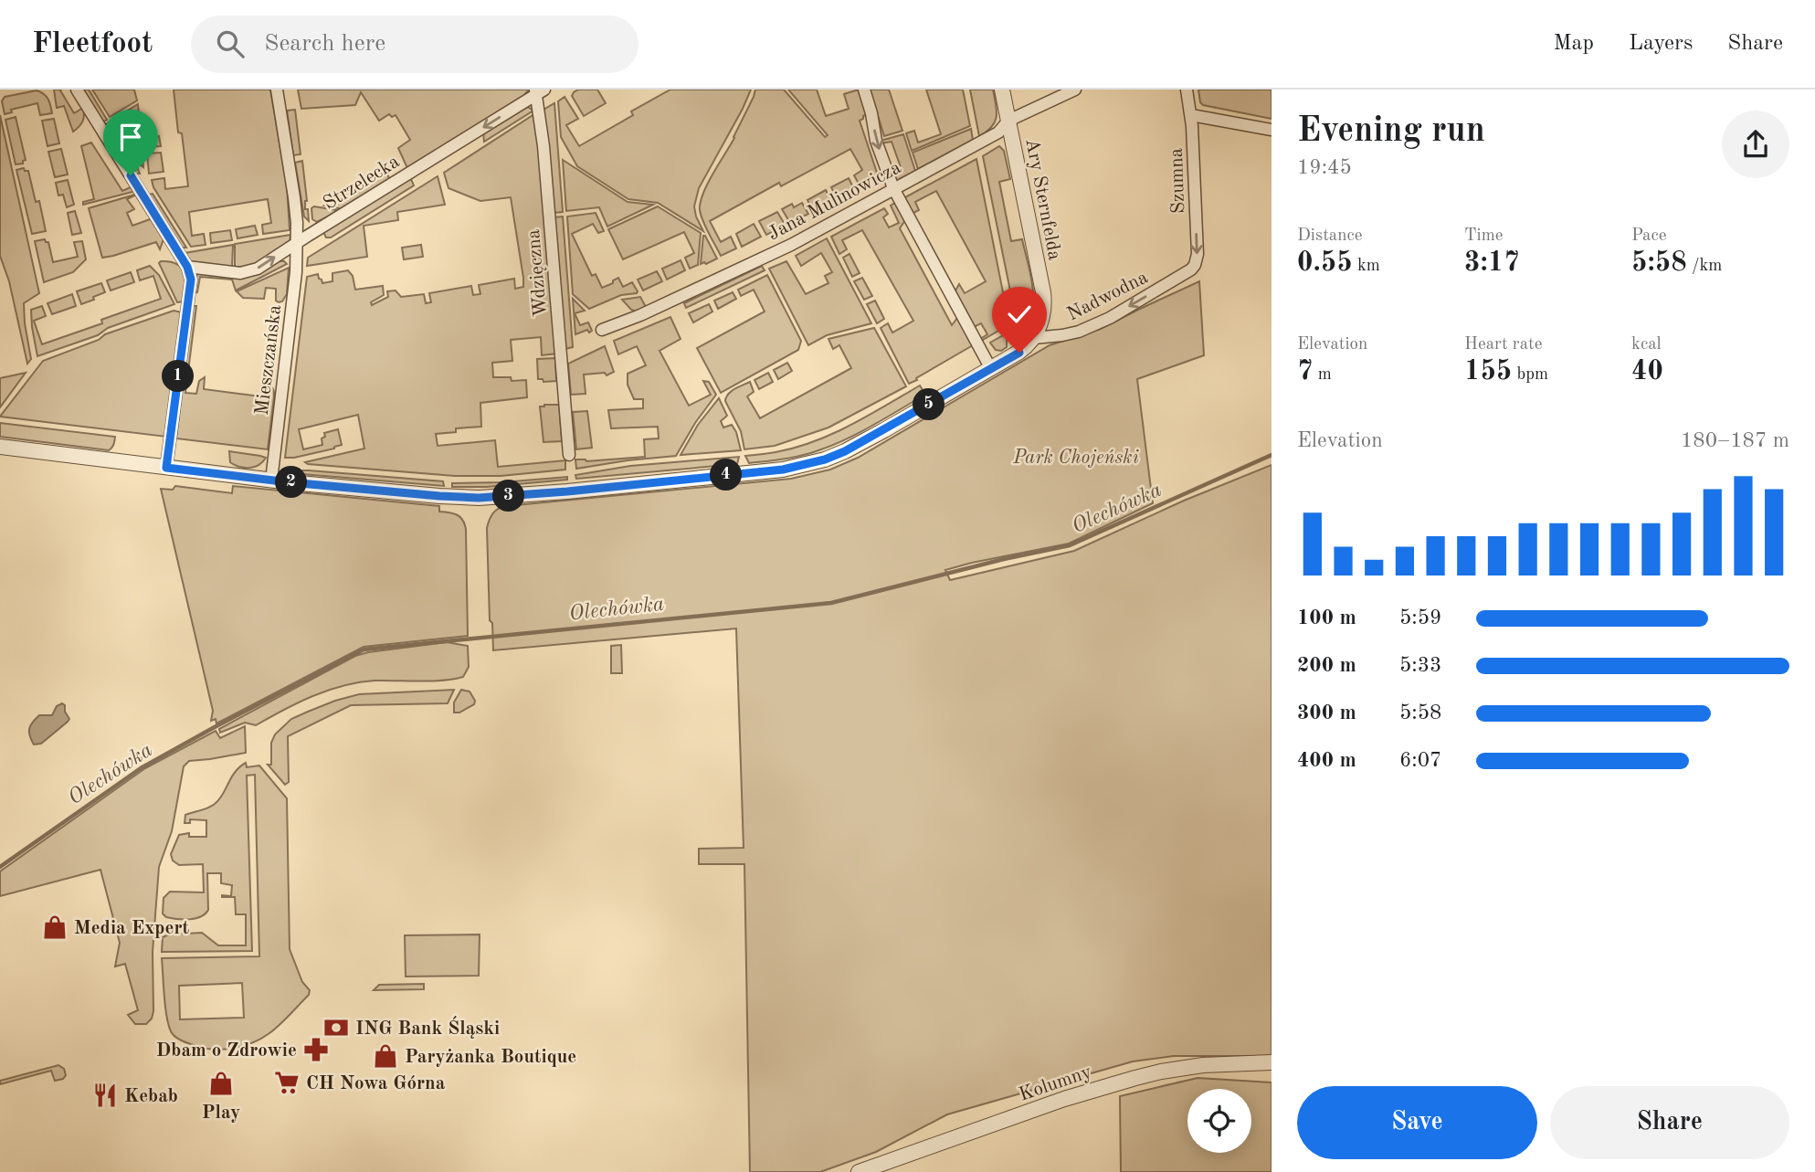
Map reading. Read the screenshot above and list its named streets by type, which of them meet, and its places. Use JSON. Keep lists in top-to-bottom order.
{
  "streets": {
    "street": [
      "Szumna",
      "Strzelecka",
      "Ary Sternfelda",
      "Jana Mulinowicza",
      "Wdzięczna",
      "Nadwodna",
      "Mieszczańska",
      "Kolumny"
    ]
  },
  "crossings": [
    ["Szumna", "Nadwodna"],
    ["Strzelecka", "Wdzięczna"],
    ["Strzelecka", "Mieszczańska"],
    ["Ary Sternfelda", "Jana Mulinowicza"],
    ["Ary Sternfelda", "Nadwodna"]
  ],
  "one_way": ["Szumna", "Nadwodna"],
  "water": ["Olechówka"],
  "parks": ["Park Chojeński"],
  "places": {
    "shop": ["Media Expert", "Paryżanka Boutique", "Play"],
    "bank": ["ING Bank Śląski"],
    "pharmacy": ["Dbam o Zdrowie"],
    "supermarket": ["CH Nowa Górna"],
    "restaurant": ["Kebab"]
  },
  "page": {
    "header": "Fleetfoot",
    "search": "Search here",
    "nav": ["Map", "Layers", "Share"],
    "heading": ["Evening run", "19:45"],
    "stats": [
      ["Distance", "0.55 km"],
      ["Time", "3:17"],
      ["Pace", "5:58 /km"],
      ["Elevation", "7 m"],
      ["Heart rate", "155 bpm"],
      ["kcal", "40"]
    ],
    "pins": [
      "1",
      "5",
      "4",
      "2",
      "3"
    ],
    "chart": ["Elevation", "180–187 m"],
    "list": [
      {
        "name": "100 m",
        "note": "5:59"
      },
      {
        "name": "200 m",
        "note": "5:33"
      },
      {
        "name": "300 m",
        "note": "5:58"
      },
      {
        "name": "400 m",
        "note": "6:07"
      }
    ],
    "buttons": ["Save", "Share"]
  }
}
